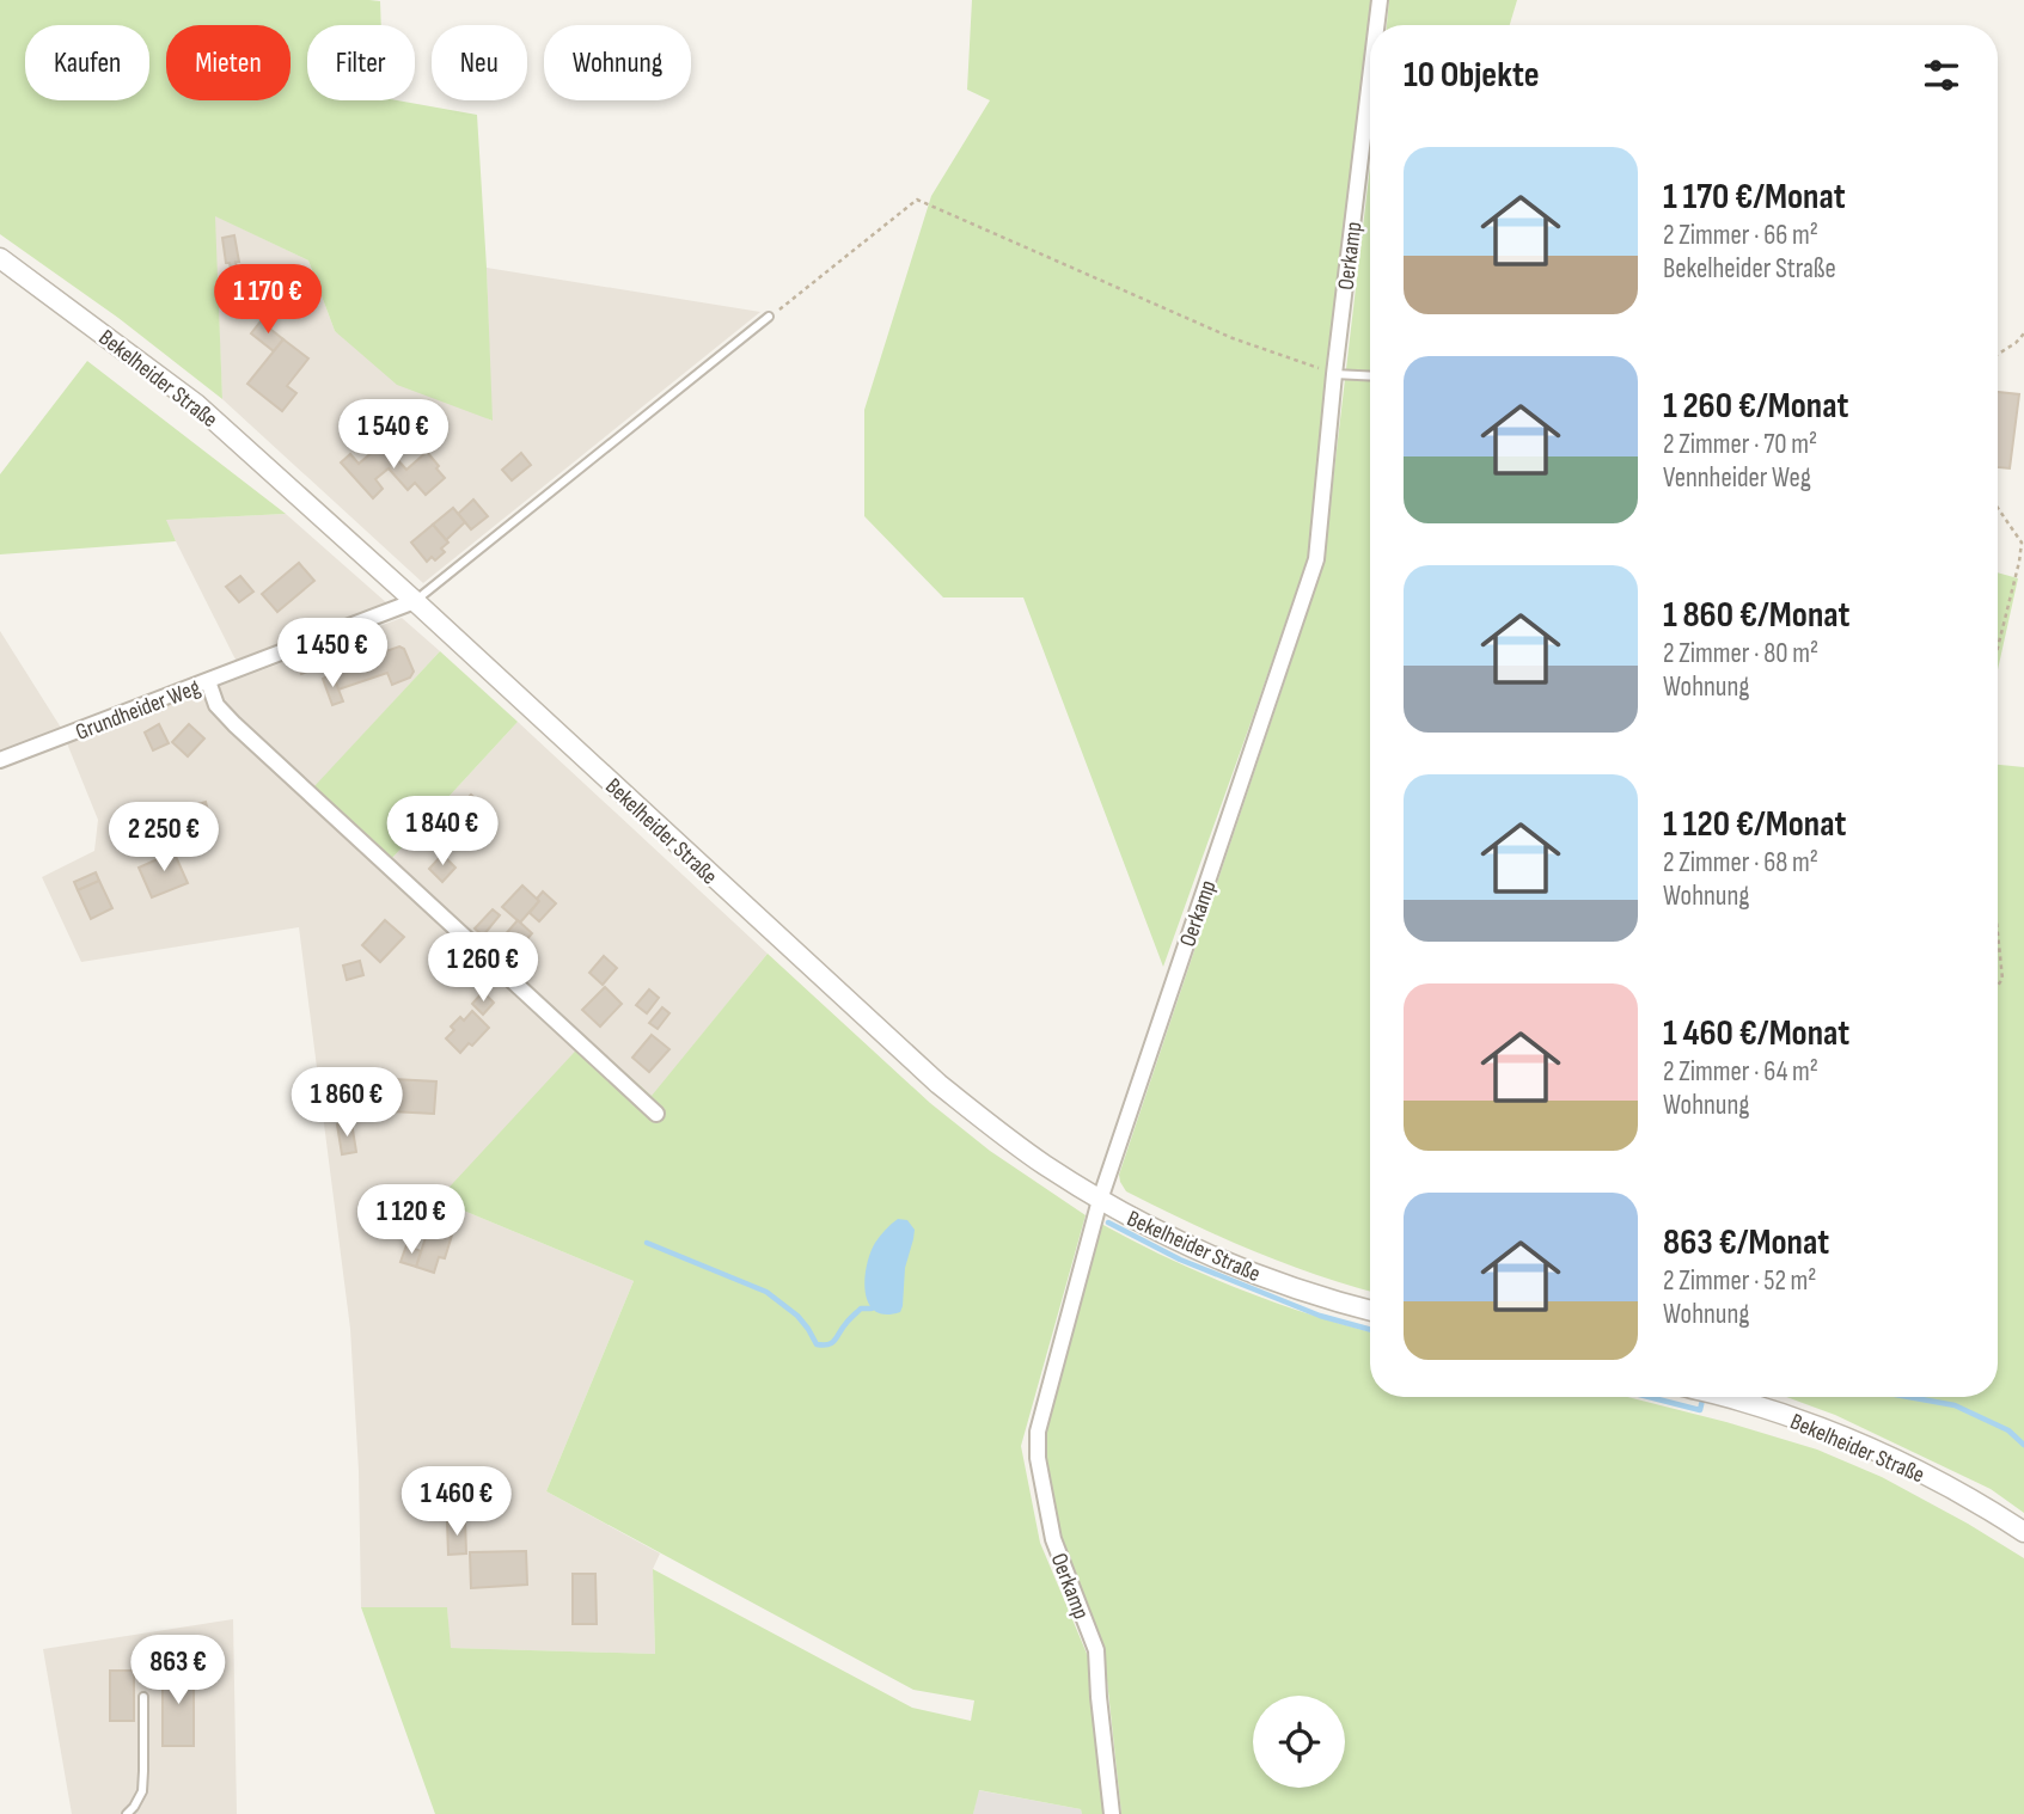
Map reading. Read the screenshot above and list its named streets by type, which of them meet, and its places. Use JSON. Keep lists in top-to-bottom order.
{
  "streets": {
    "street": ["Oerkamp", "Bekelheider Straße", "Grundheider Weg"]
  },
  "crossings": [
    ["Oerkamp", "Bekelheider Straße"],
    ["Bekelheider Straße", "Grundheider Weg"]
  ],
  "page": {
    "chip": [
      "Kaufen",
      "Mieten",
      "Filter",
      "Neu",
      "Wohnung"
    ],
    "heading": "10 Objekte",
    "list": [
      {
        "name": "1 170 €/Monat",
        "note": "2 Zimmer · 66 m² · Bekelheider Straße"
      },
      {
        "name": "1 260 €/Monat",
        "note": "2 Zimmer · 70 m² · Vennheider Weg"
      },
      {
        "name": "1 860 €/Monat",
        "note": "2 Zimmer · 80 m² · Wohnung"
      },
      {
        "name": "1 120 €/Monat",
        "note": "2 Zimmer · 68 m² · Wohnung"
      },
      {
        "name": "1 460 €/Monat",
        "note": "2 Zimmer · 64 m² · Wohnung"
      },
      {
        "name": "863 €/Monat",
        "note": "2 Zimmer · 52 m² · Wohnung"
      }
    ],
    "price": [
      "1 170 €",
      "1 540 €",
      "1 450 €",
      "1 840 €",
      "2 250 €",
      "1 260 €",
      "1 860 €",
      "1 120 €",
      "1 460 €",
      "863 €"
    ]
  }
}
